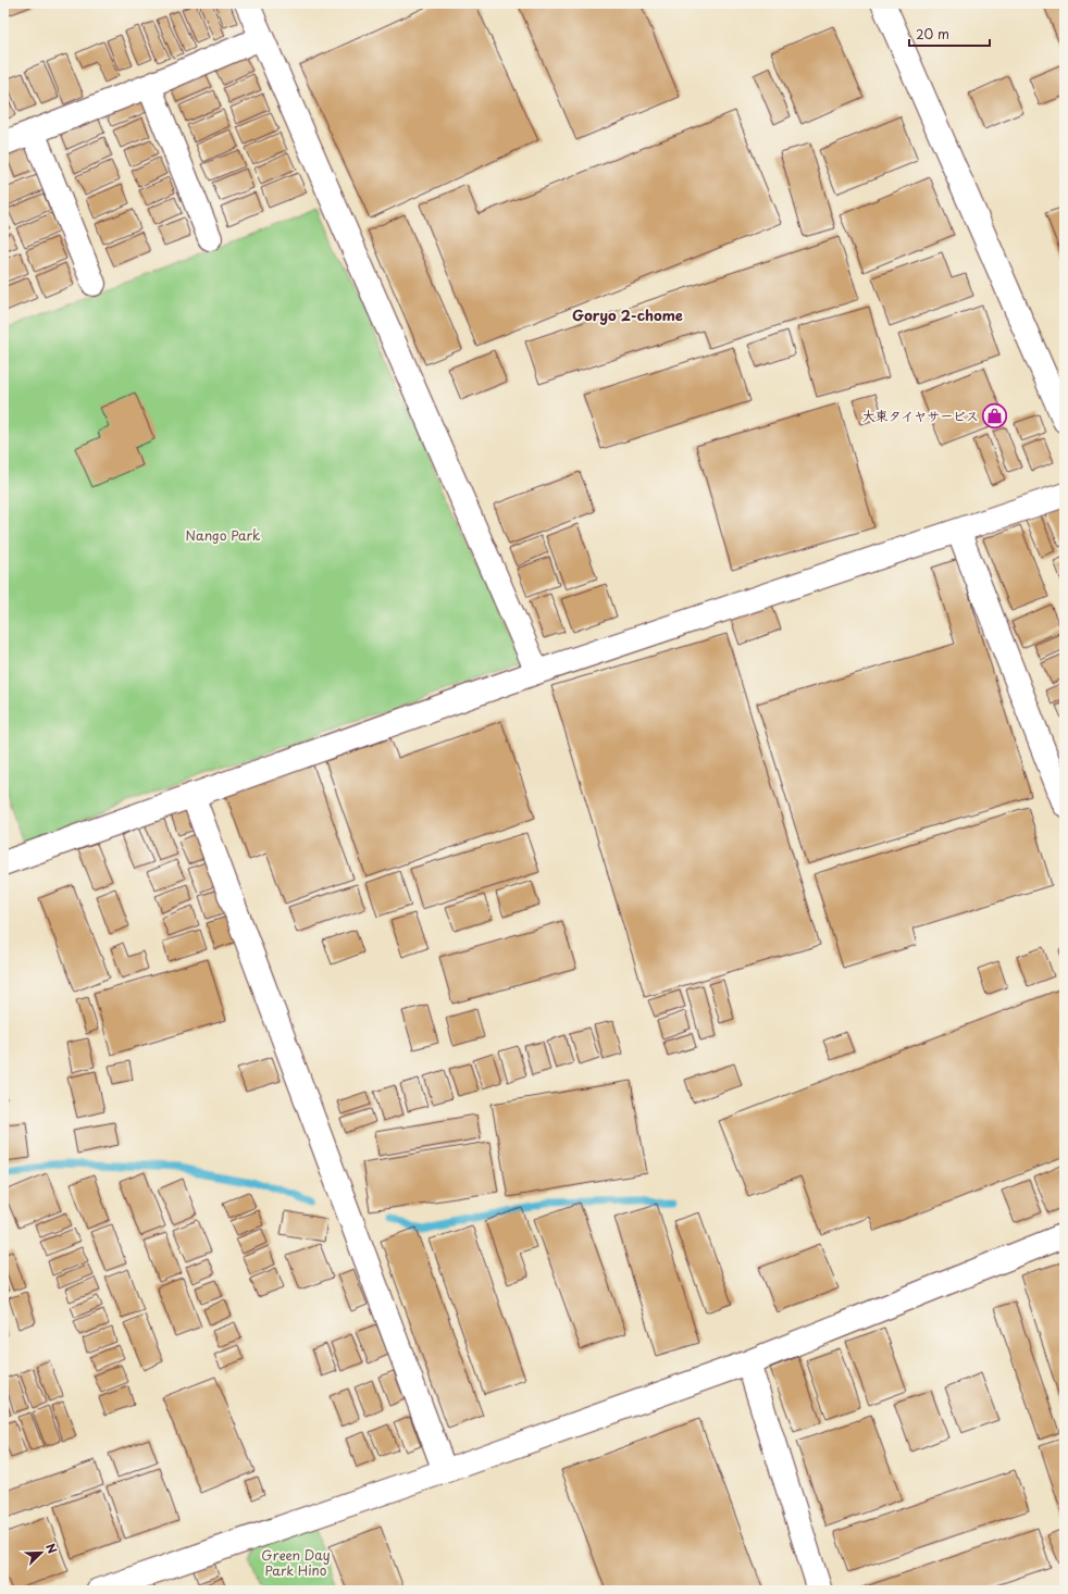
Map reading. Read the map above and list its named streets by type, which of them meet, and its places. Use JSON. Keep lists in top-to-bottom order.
{
  "districts": ["Goryo 2-chome"],
  "parks": ["Nango Park", "Green Day Park Hino"],
  "places": {
    "shop": ["大東タイヤサービス"]
  },
  "scale_bar": "20 m",
  "north": "top right"
}
